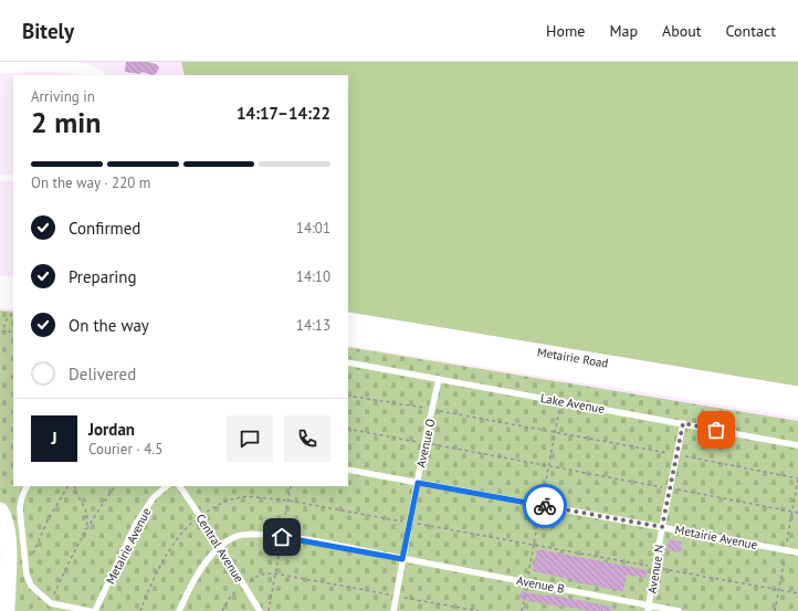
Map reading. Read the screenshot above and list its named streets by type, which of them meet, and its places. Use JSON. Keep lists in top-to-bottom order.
{
  "streets": {
    "main road": ["Metairie Road"],
    "lane": [
      "Lake Avenue",
      "Avenue O",
      "Metairie Avenue",
      "Central Avenue",
      "Avenue N",
      "Avenue B"
    ]
  },
  "crossings": [
    ["Lake Avenue", "Avenue O"],
    ["Lake Avenue", "Avenue N"],
    ["Avenue O", "Metairie Avenue"],
    ["Avenue O", "Avenue B"],
    ["Metairie Avenue", "Avenue N"],
    ["Central Avenue", "Avenue B"],
    ["Avenue N", "Avenue B"]
  ],
  "page": {
    "header": "Bitely",
    "nav": [
      "Home",
      "Map",
      "About",
      "Contact"
    ],
    "heading": ["2 min", "Arriving in", "14:17–14:22"],
    "panel": ["Jordan", "Courier · 4.5"],
    "bar": "On the way · 220 m",
    "list": [
      ["Confirmed", "14:01"],
      ["Preparing", "14:10"],
      ["On the way", "14:13"],
      "Delivered"
    ],
    "round": "J"
  }
}
